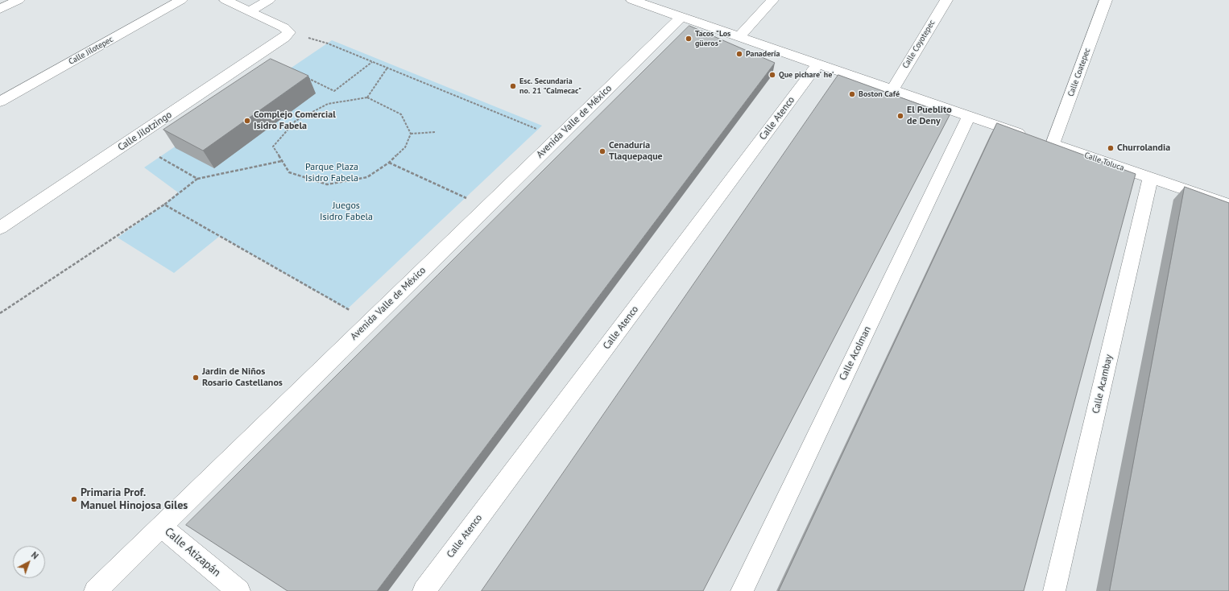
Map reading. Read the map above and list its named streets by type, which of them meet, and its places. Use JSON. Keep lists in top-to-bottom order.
{
  "streets": {
    "street": [
      "Calle Coyotepec",
      "Calle Jilotepec",
      "Calle Coatepec",
      "Calle Atenco",
      "Avenida Valle de México",
      "Calle Jilotzingo",
      "Calle Toluca",
      "Calle Acolman",
      "Calle Acambay",
      "Calle Atizapán"
    ]
  },
  "crossings": [
    ["Calle Coyotepec", "Calle Toluca"],
    ["Calle Coatepec", "Calle Toluca"],
    ["Calle Atenco", "Calle Toluca"],
    ["Avenida Valle de México", "Calle Toluca"],
    ["Avenida Valle de México", "Calle Atizapán"],
    ["Calle Toluca", "Calle Acolman"],
    ["Calle Toluca", "Calle Acambay"]
  ],
  "parks": ["Parque Plaza Isidro Fabela", "Juegos Isidro Fabela"],
  "places": [
    "Tacos \"Los güeros\"",
    "Panadería",
    "Que pichare' he'",
    "Esc. Secundaria no. 21 \"Calmecac\"",
    "Boston Café",
    "El Pueblito de Deny",
    "Complejo Comercial Isidro Fabela",
    "Churrolandia",
    "Cenaduría Tlaquepaque",
    "Jardin de Niños Rosario Castellanos",
    "Primaria Prof. Manuel Hinojosa Giles"
  ],
  "north": "top right"
}
